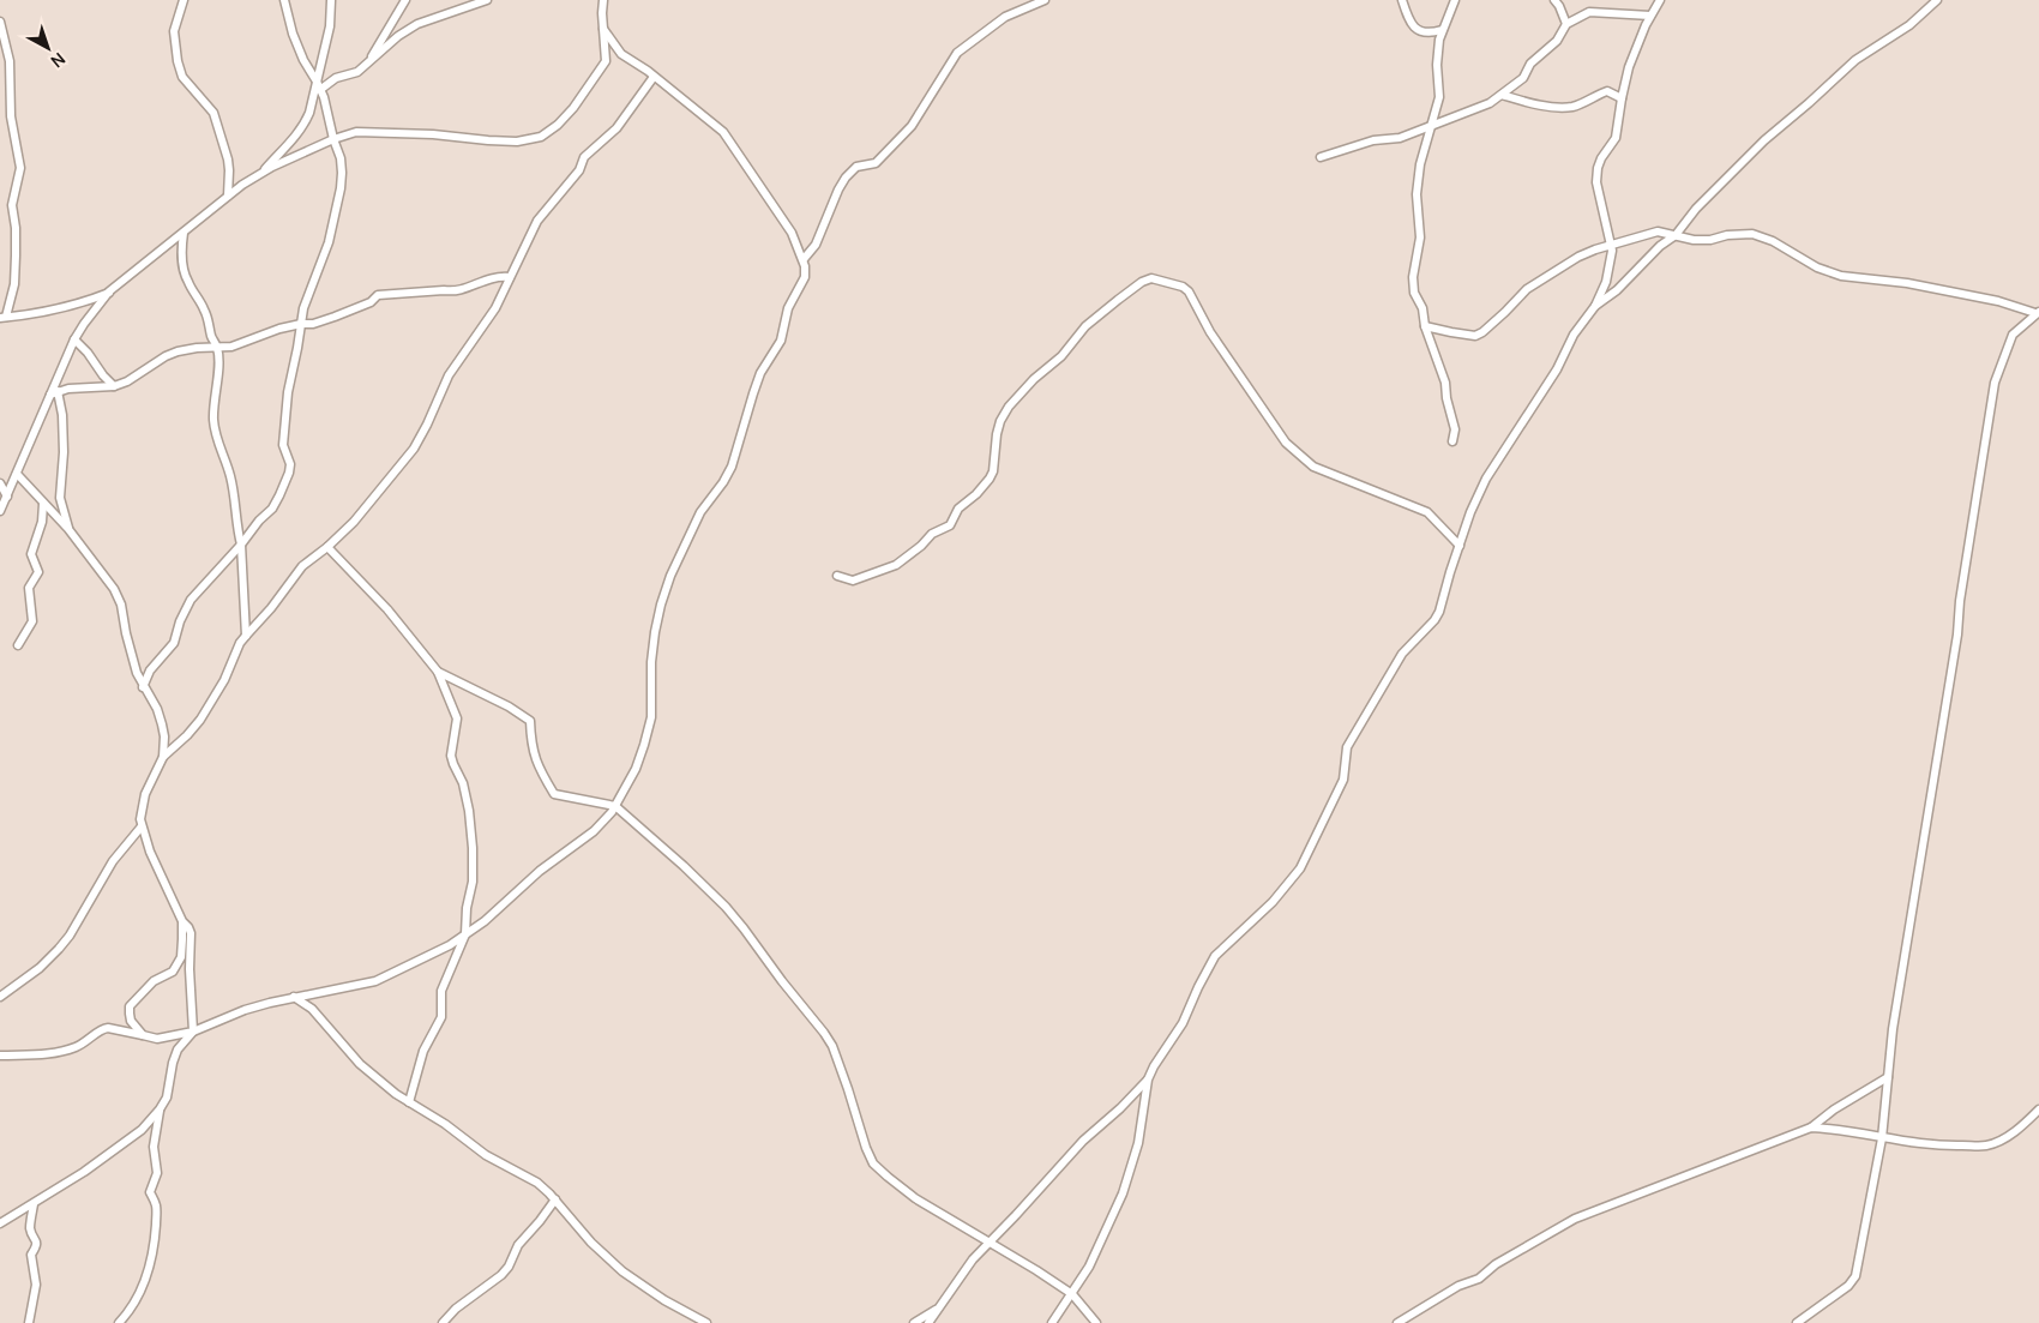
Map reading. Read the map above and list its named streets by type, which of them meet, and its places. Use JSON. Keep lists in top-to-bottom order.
{
  "north": "bottom right"
}
